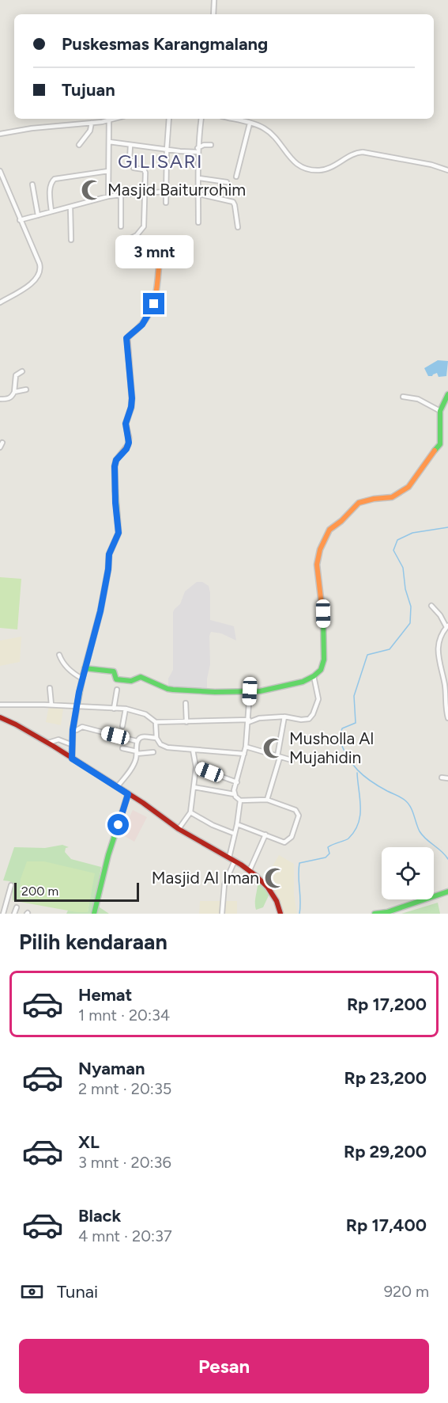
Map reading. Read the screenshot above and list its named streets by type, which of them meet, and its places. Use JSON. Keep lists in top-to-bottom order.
{
  "districts": ["GILISARI"],
  "places": {
    "mosque": ["Masjid Baiturrohim", "Musholla Al Mujahidin", "Masjid Al Iman"]
  },
  "scale_bar": "200 m",
  "page": {
    "banner": ["Puskesmas Karangmalang", "Tujuan"],
    "bubble": "3 mnt",
    "scale": "200 m",
    "heading": "Pilih kendaraan",
    "list": [
      {
        "name": "Hemat",
        "note": "1 mnt · 20:34",
        "value": "Rp 17,200"
      },
      {
        "name": "Nyaman",
        "note": "2 mnt · 20:35",
        "value": "Rp 23,200"
      },
      {
        "name": "XL",
        "note": "3 mnt · 20:36",
        "value": "Rp 29,200"
      },
      {
        "name": "Black",
        "note": "4 mnt · 20:37",
        "value": "Rp 17,400"
      }
    ],
    "pay": ["Tunai", "920 m"],
    "buttons": "Pesan"
  }
}
